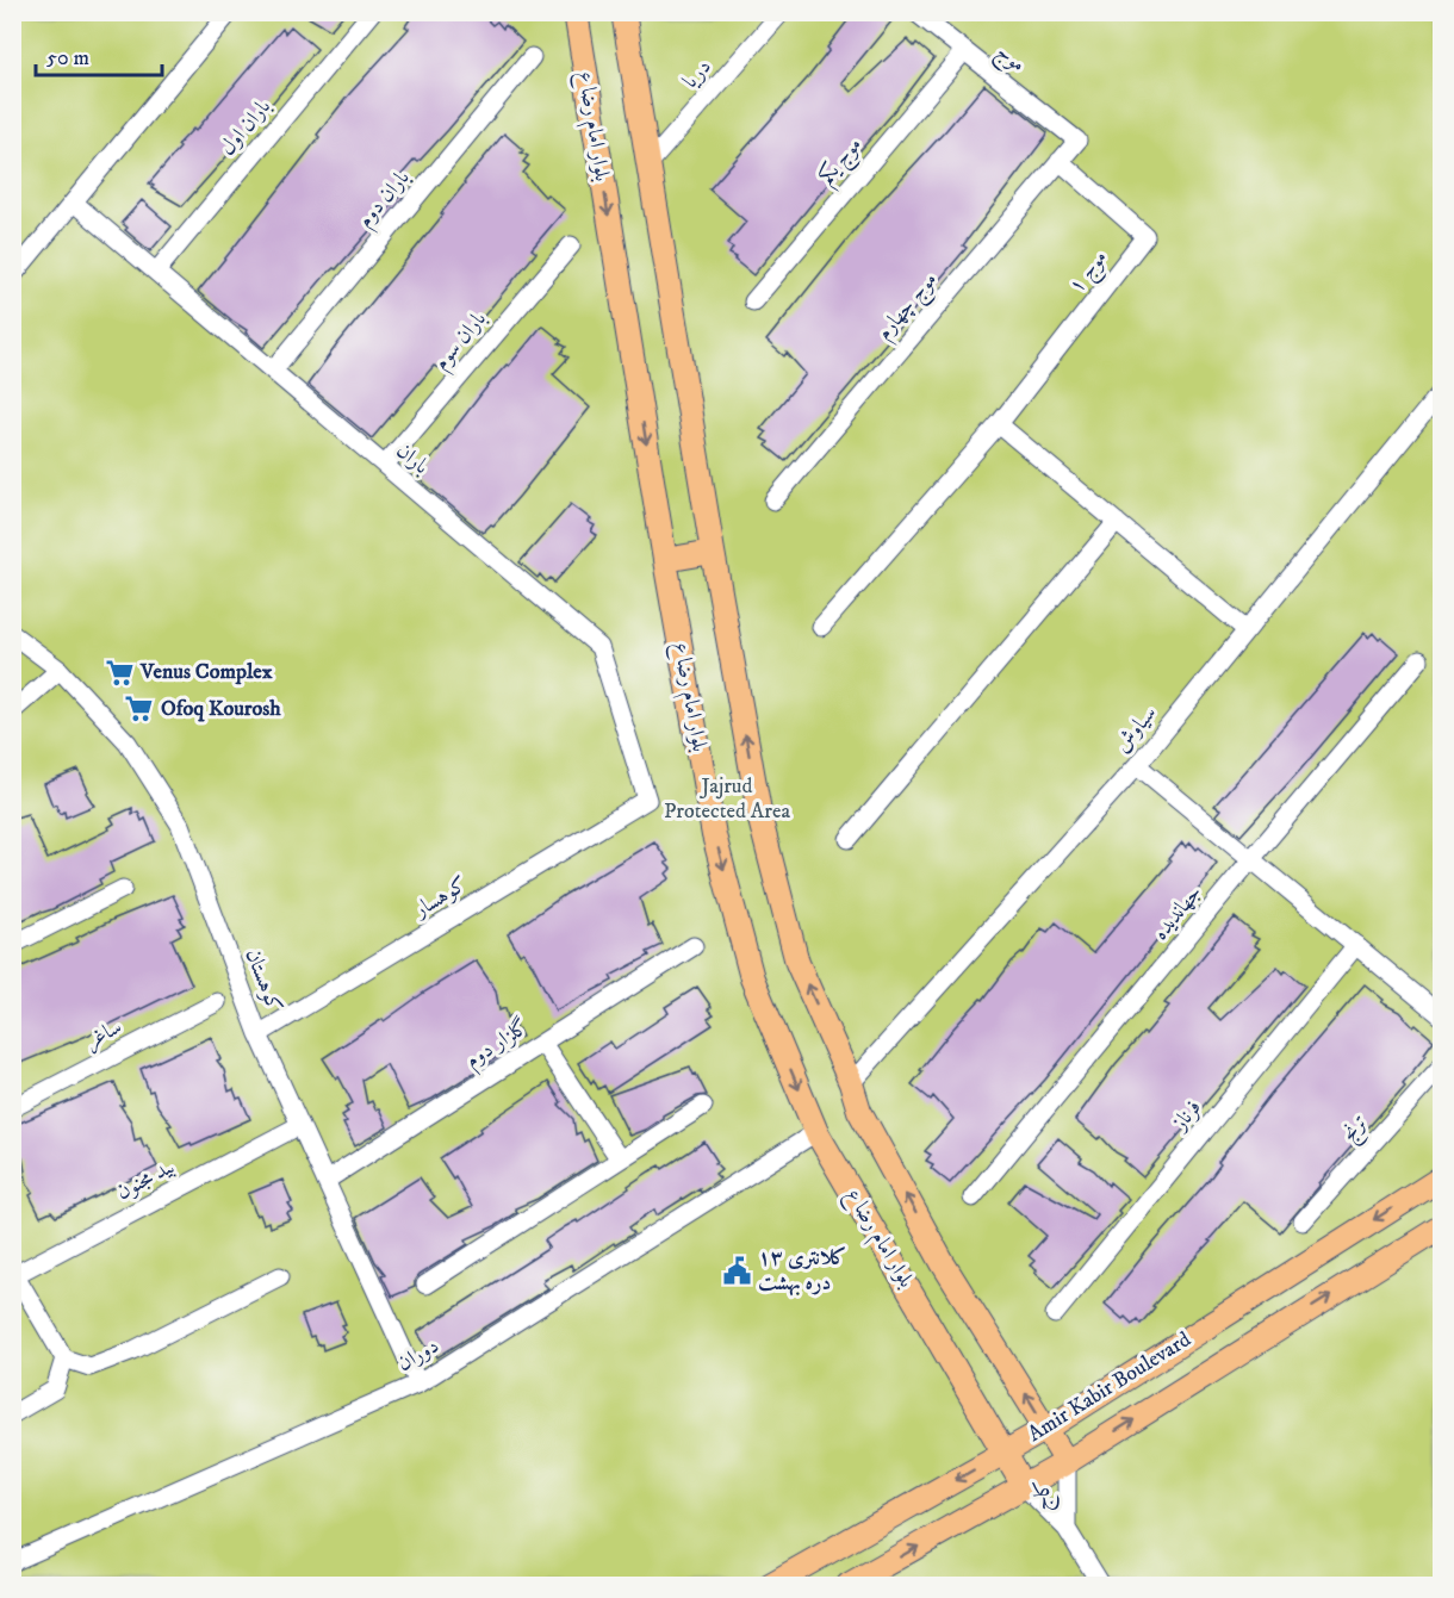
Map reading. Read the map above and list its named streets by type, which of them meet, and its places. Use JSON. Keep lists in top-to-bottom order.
{
  "streets": {
    "main road": ["بلوار امام رضا ع", "Amir Kabir Boulevard"],
    "street": [
      "موج",
      "دریا",
      "باران اول",
      "موج یکم",
      "باران دوم",
      "موج ۱",
      "موج چهارم",
      "باران سوم",
      "باران",
      "سیاوش",
      "کوهسار",
      "جهاندیده",
      "کوهستان",
      "ساغر",
      "گلزار دوم",
      "فرناز",
      "ترنج",
      "بید مجنون",
      "دوران",
      "کاج"
    ]
  },
  "crossings": [
    ["موج", "موج یکم"],
    ["موج", "موج چهارم"],
    ["دریا", "بلوار امام رضا ع"],
    ["بلوار امام رضا ع", "سیاوش"],
    ["بلوار امام رضا ع", "دوران"],
    ["بلوار امام رضا ع", "Amir Kabir Boulevard"],
    ["بلوار امام رضا ع", "کاج"],
    ["باران اول", "باران"],
    ["باران دوم", "باران"],
    ["موج ۱", "موج چهارم"],
    ["باران سوم", "باران"],
    ["باران", "کوهسار"],
    ["کوهسار", "کوهستان"],
    ["کوهستان", "گلزار دوم"],
    ["کوهستان", "بید مجنون"],
    ["کوهستان", "دوران"],
    ["Amir Kabir Boulevard", "کاج"]
  ],
  "parks": ["Jajrud Protected Area"],
  "places": {
    "supermarket": ["Venus Complex", "Ofoq Kourosh"],
    "public building": ["کلانتری ۱۳ دره بهشت"]
  },
  "scale_bar": "50 m"
}
